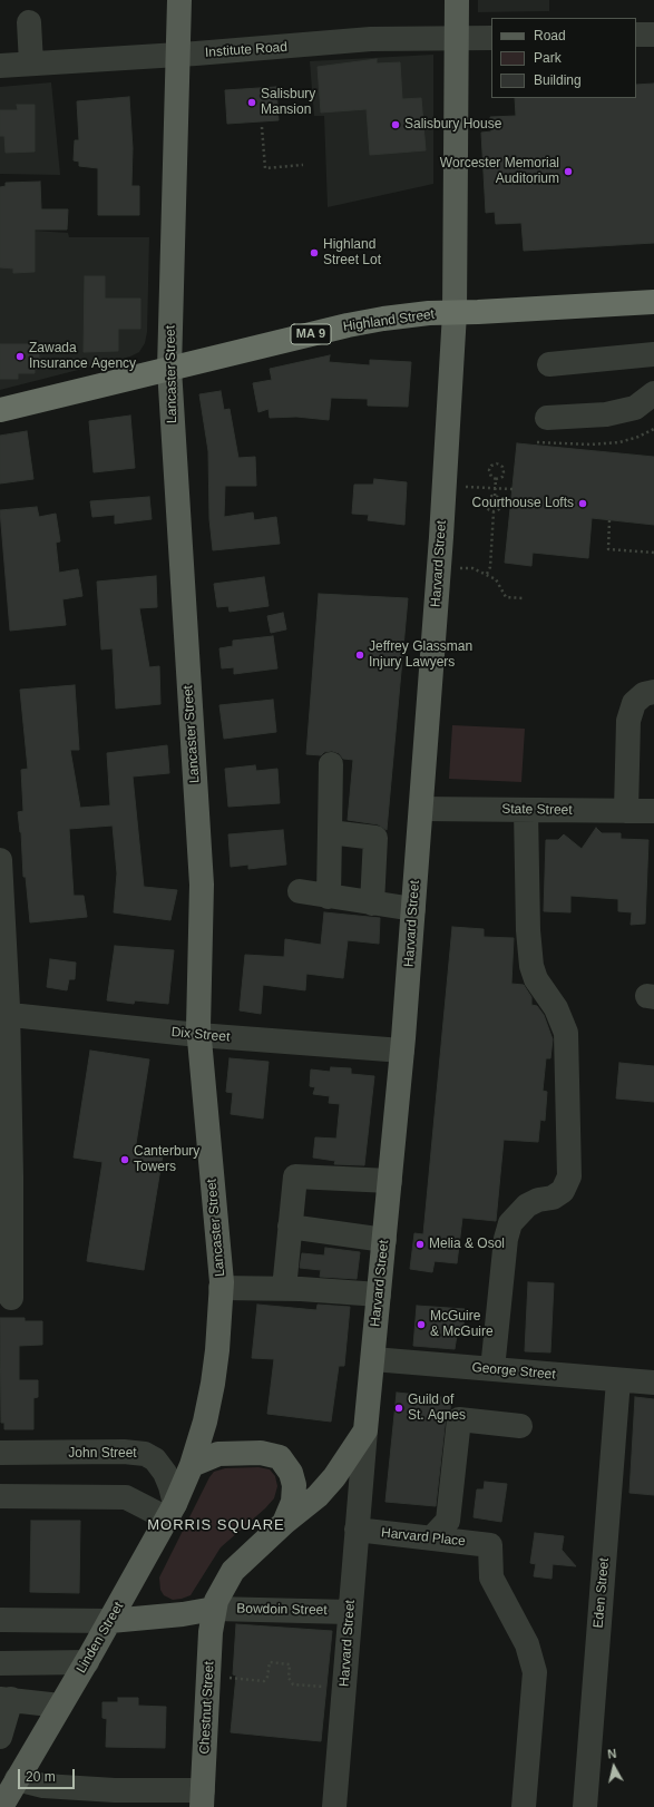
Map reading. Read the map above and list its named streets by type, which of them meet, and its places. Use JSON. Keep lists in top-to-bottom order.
{
  "streets": {
    "highway": ["Highland Street", "MA 9"],
    "main road": [
      "Lancaster Street",
      "Harvard Street",
      "Linden Street",
      "Chestnut Street"
    ],
    "street": [
      "Institute Road",
      "State Street",
      "Dix Street",
      "George Street",
      "John Street",
      "Harvard Place",
      "Eden Street",
      "Bowdoin Street"
    ]
  },
  "crossings": [
    ["Institute Road", "Lancaster Street"],
    ["Institute Road", "Harvard Street"],
    ["Highland Street", "Lancaster Street"],
    ["Highland Street", "Harvard Street"],
    ["Lancaster Street", "Dix Street"],
    ["Lancaster Street", "Linden Street"],
    ["Harvard Street", "State Street"],
    ["Harvard Street", "Dix Street"],
    ["Harvard Street", "George Street"],
    ["Harvard Street", "Harvard Place"],
    ["Harvard Street", "Bowdoin Street"],
    ["George Street", "Eden Street"],
    ["John Street", "Linden Street"],
    ["Bowdoin Street", "Chestnut Street"]
  ],
  "districts": ["MORRIS SQUARE"],
  "places": [
    "Salisbury Mansion",
    "Salisbury House",
    "Worcester Memorial Auditorium",
    "Highland Street Lot",
    "Zawada Insurance Agency",
    "Courthouse Lofts",
    "Jeffrey Glassman Injury Lawyers",
    "Canterbury Towers",
    "Melia & Osol",
    "McGuire & McGuire",
    "Guild of St. Agnes"
  ],
  "legend": ["Road", "Park", "Building"],
  "scale_bar": "20 m",
  "north": "top"
}
